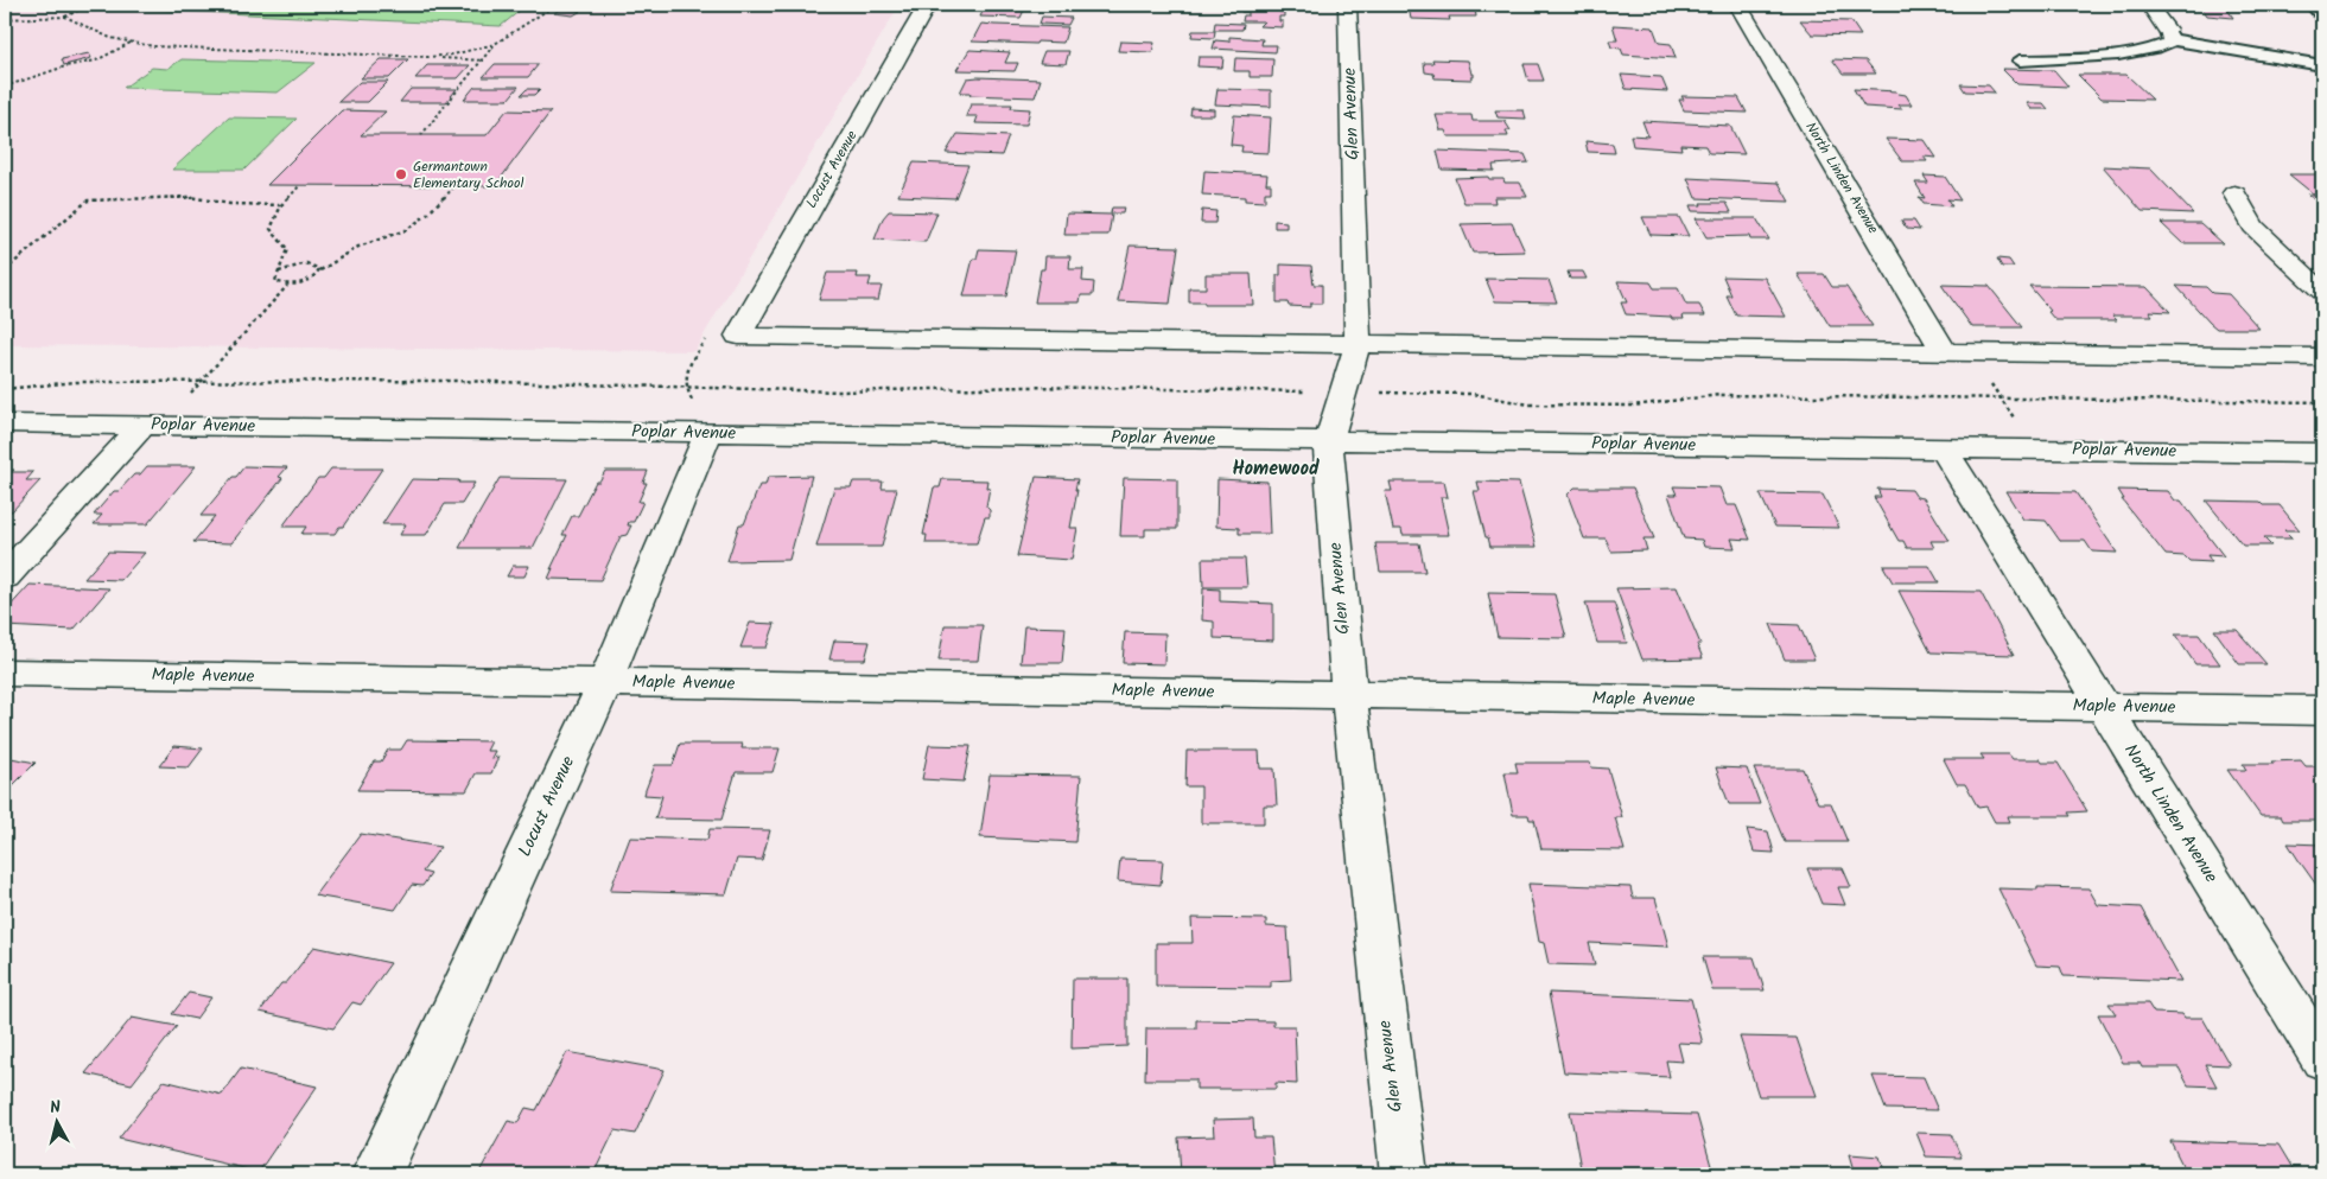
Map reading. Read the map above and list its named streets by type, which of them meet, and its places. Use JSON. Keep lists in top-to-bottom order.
{
  "streets": {
    "street": [
      "Glen Avenue",
      "Locust Avenue",
      "North Linden Avenue",
      "Poplar Avenue",
      "Maple Avenue"
    ]
  },
  "crossings": [
    ["Glen Avenue", "Locust Avenue"],
    ["Glen Avenue", "Poplar Avenue"],
    ["Glen Avenue", "Maple Avenue"],
    ["Locust Avenue", "Poplar Avenue"],
    ["Locust Avenue", "Maple Avenue"],
    ["North Linden Avenue", "Poplar Avenue"],
    ["North Linden Avenue", "Maple Avenue"]
  ],
  "districts": ["Homewood"],
  "places": ["Germantown Elementary School"],
  "north": "top"
}
